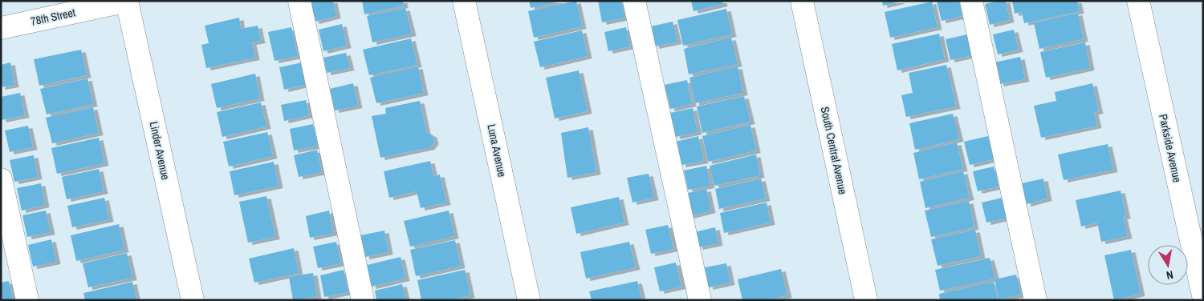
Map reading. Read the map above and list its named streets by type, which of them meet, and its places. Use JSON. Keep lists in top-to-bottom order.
{
  "streets": {
    "street": [
      "78th Street",
      "Parkside Avenue",
      "Linder Avenue",
      "Luna Avenue",
      "South Central Avenue"
    ]
  },
  "crossings": [
    ["78th Street", "Linder Avenue"]
  ],
  "north": "bottom"
}
